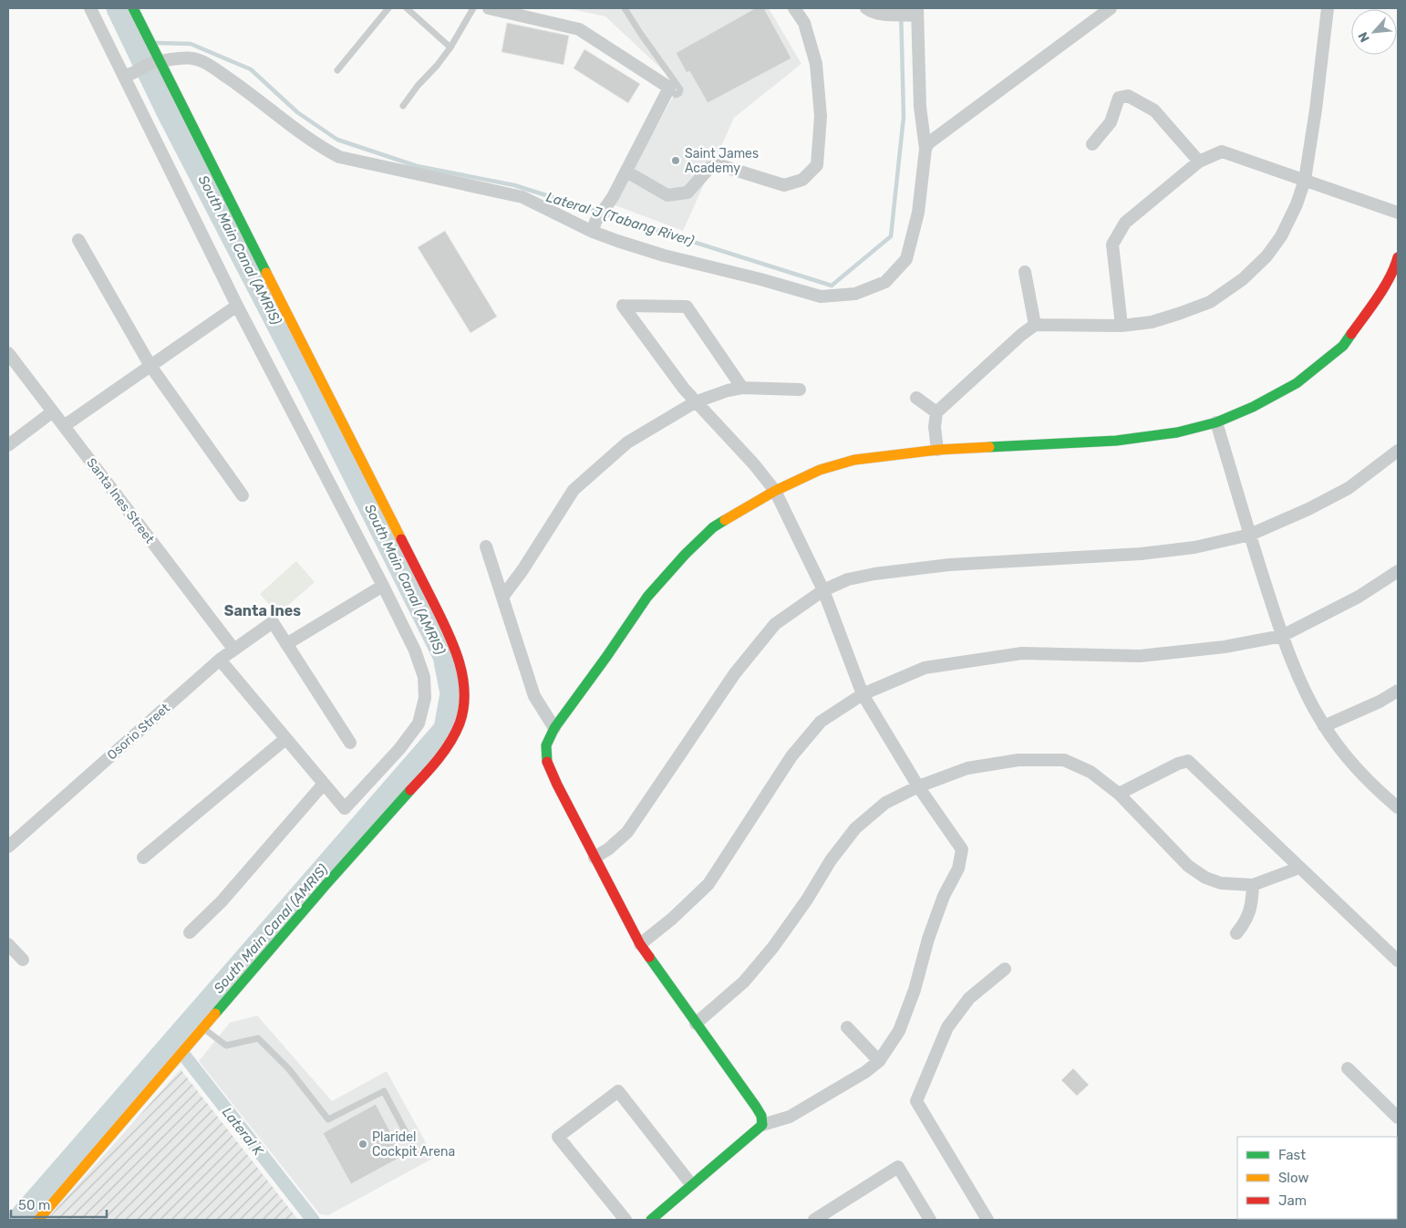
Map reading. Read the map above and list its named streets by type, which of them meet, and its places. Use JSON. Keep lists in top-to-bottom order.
{
  "streets": {
    "street": ["Santa Ines Street", "Osorio Street"]
  },
  "crossings": [
    ["Santa Ines Street", "Osorio Street"]
  ],
  "districts": ["Santa Ines"],
  "water": ["Lateral J (Tabang River)", "South Main Canal (AMRIS)", "Lateral K"],
  "places": ["Saint James Academy", "Plaridel Cockpit Arena"],
  "legend": ["Fast", "Slow", "Jam"],
  "scale_bar": "50 m",
  "north": "bottom left"
}
